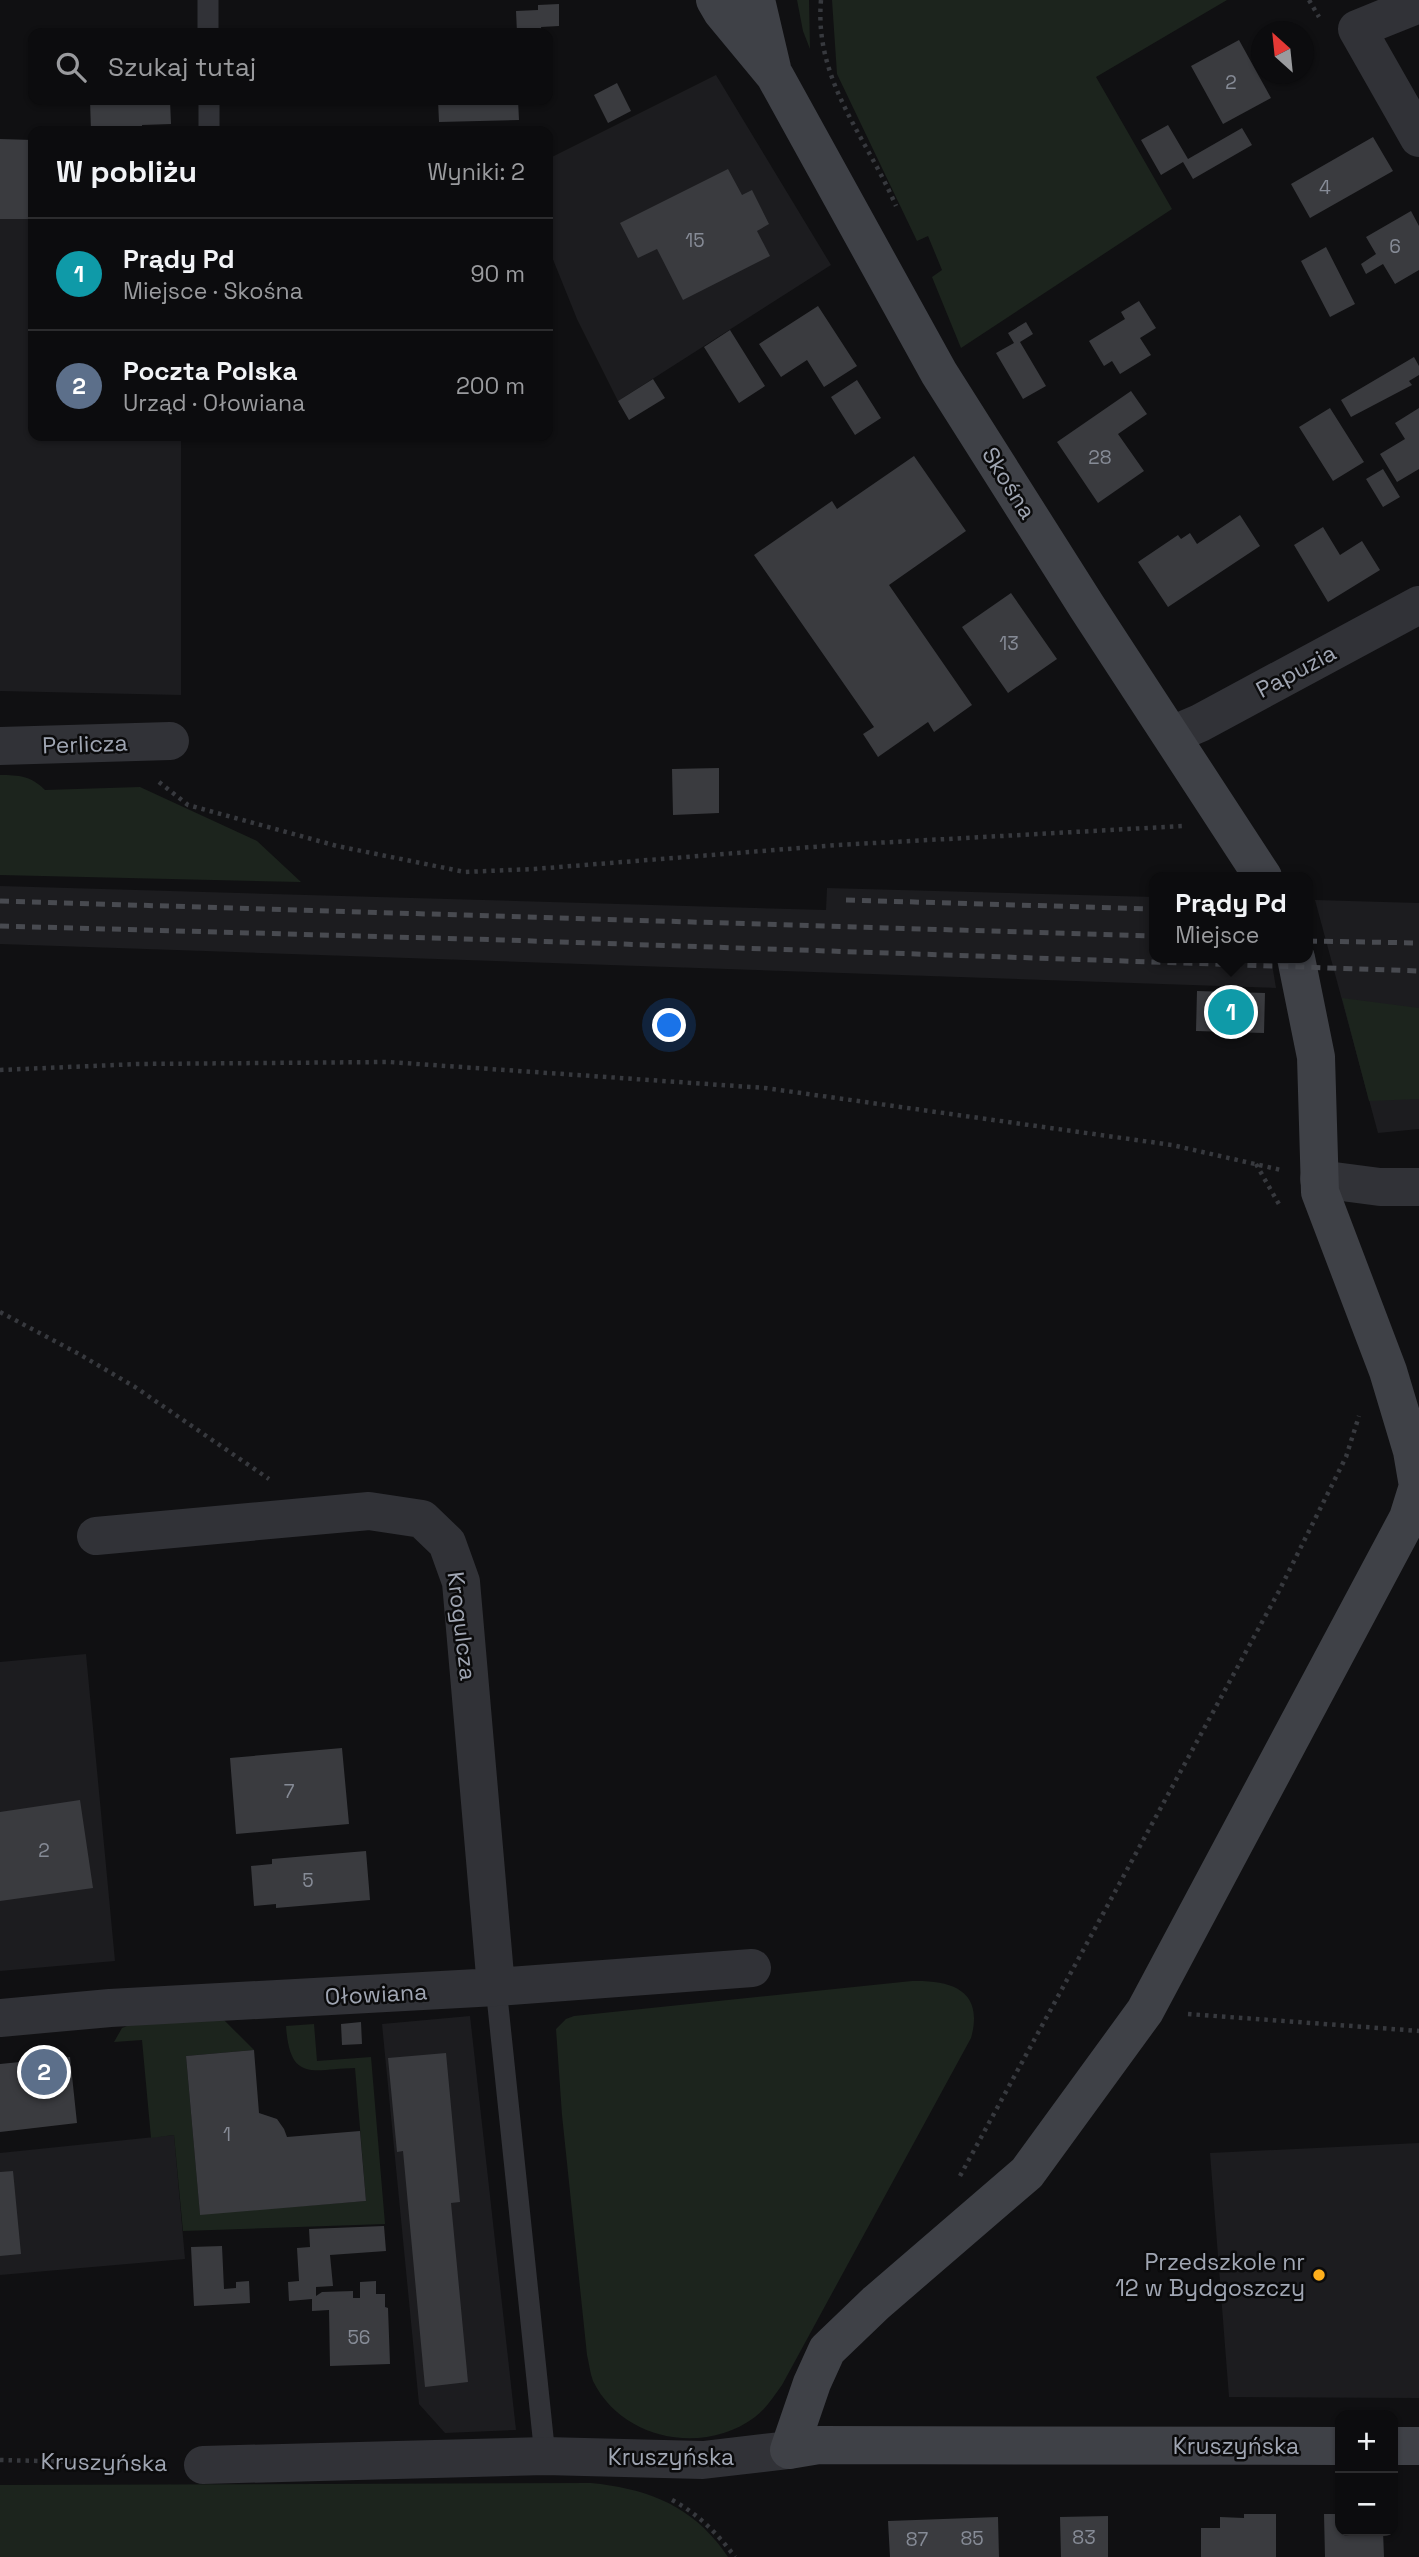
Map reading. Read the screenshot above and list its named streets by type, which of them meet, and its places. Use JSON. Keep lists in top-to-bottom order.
{
  "streets": {
    "street": [
      "Skośna",
      "Papuzia",
      "Perlicza",
      "Krogulcza",
      "Ołowiana",
      "Kruszyńska"
    ]
  },
  "crossings": [
    ["Skośna", "Papuzia"],
    ["Krogulcza", "Ołowiana"]
  ],
  "places": ["Przedszkole nr 12 w Bydgoszczy"],
  "house_numbers": [
    "2",
    "4",
    "15",
    "6",
    "28",
    "13",
    "7",
    "2",
    "5",
    "1",
    "56",
    "83",
    "85",
    "87"
  ],
  "north": "top left",
  "page": {
    "search": "Szukaj tutaj",
    "heading": ["W pobliżu", "Wyniki: 2"],
    "list": [
      {
        "mark": "1",
        "name": "Prądy Pd",
        "note": "Miejsce · Skośna",
        "value": "90 m"
      },
      {
        "mark": "2",
        "name": "Poczta Polska",
        "note": "Urząd · Ołowiana",
        "value": "200 m"
      }
    ],
    "popup": ["Prądy Pd", "Miejsce"],
    "pins": ["1", "2"],
    "map_buttons": ["+", "−"]
  }
}
